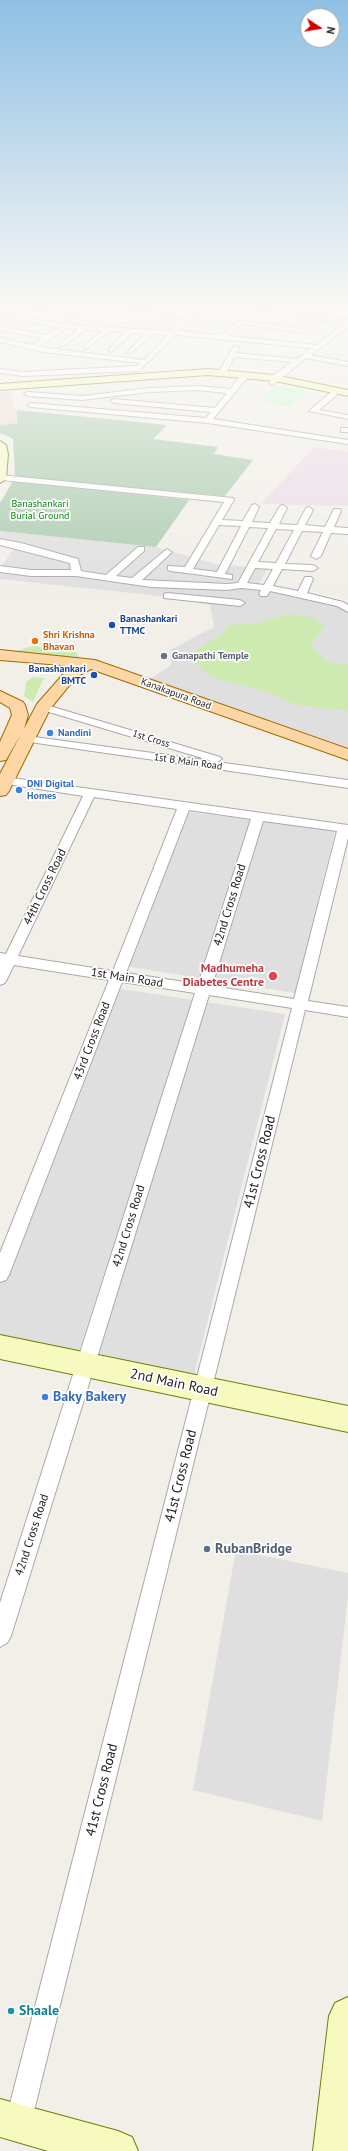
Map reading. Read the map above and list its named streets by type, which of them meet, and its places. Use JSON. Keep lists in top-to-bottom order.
{
  "streets": {
    "main road": ["Kanakapura Road", "2nd Main Road"],
    "street": [
      "1st Cross",
      "1st B Main Road",
      "44th Cross Road",
      "42nd Cross Road",
      "1st Main Road",
      "43rd Cross Road",
      "41st Cross Road"
    ]
  },
  "crossings": [
    ["1st Cross", "1st B Main Road"],
    ["44th Cross Road", "1st Main Road"],
    ["42nd Cross Road", "1st Main Road"],
    ["42nd Cross Road", "2nd Main Road"],
    ["1st Main Road", "43rd Cross Road"],
    ["1st Main Road", "41st Cross Road"],
    ["41st Cross Road", "2nd Main Road"]
  ],
  "parks": ["Banashankari Burial Ground"],
  "places": [
    "Banashankari TTMC",
    "Shri Krishna Bhavan",
    "Ganapathi Temple",
    "Banashankari BMTC",
    "Nandini",
    "DNI Digital Homes",
    "Madhumeha Diabetes Centre",
    "Baky Bakery",
    "RubanBridge",
    "Shaale"
  ],
  "north": "right"
}
